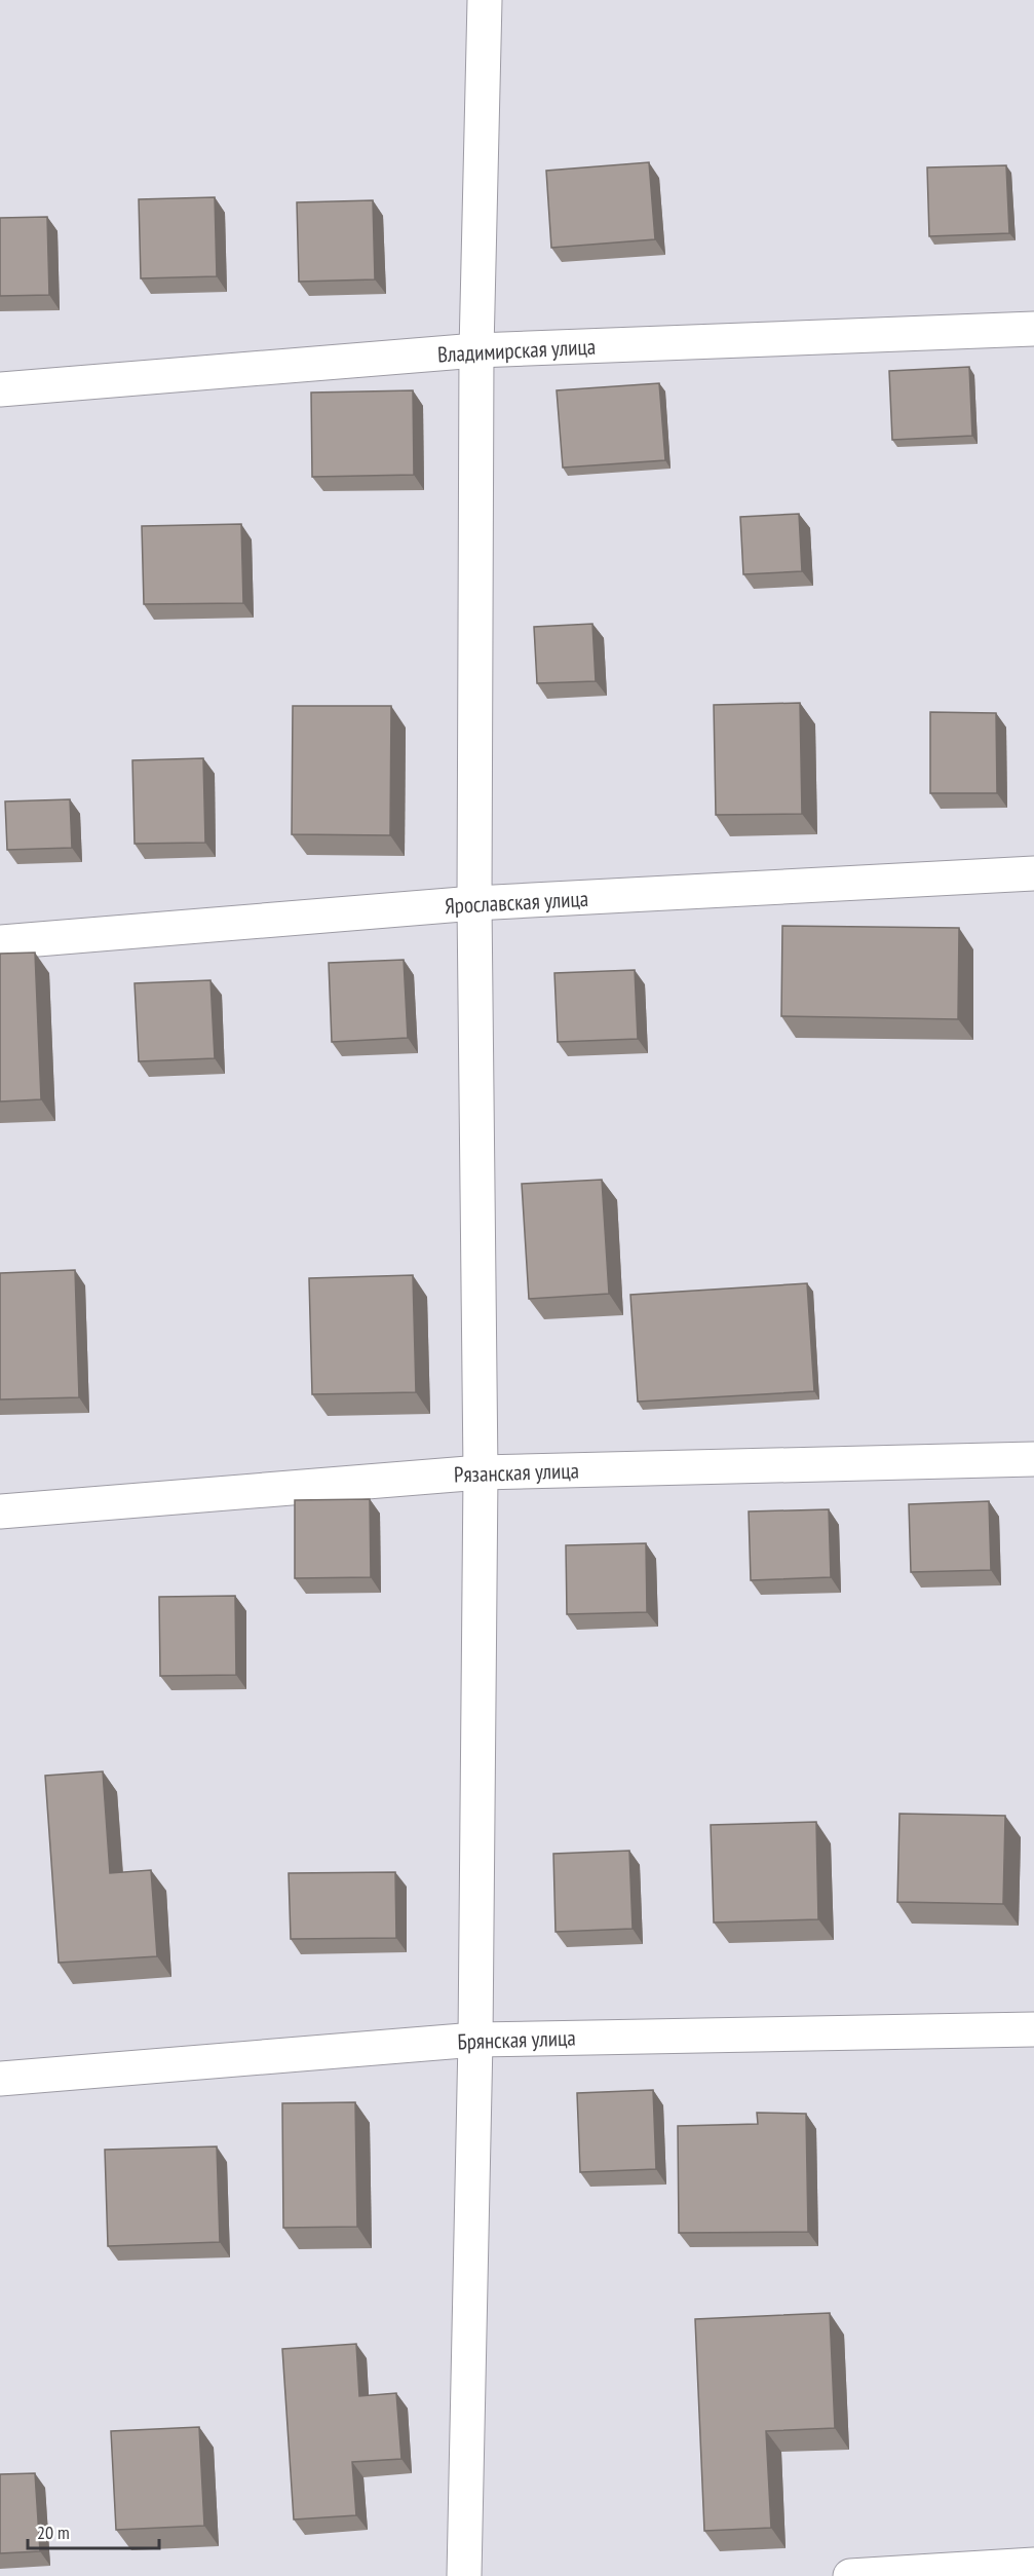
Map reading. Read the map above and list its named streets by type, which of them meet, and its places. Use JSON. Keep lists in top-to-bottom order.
{
  "streets": {
    "street": [
      "Владимирская улица",
      "Ярославская улица",
      "Рязанская улица",
      "Брянская улица"
    ]
  },
  "scale_bar": "20 m"
}
